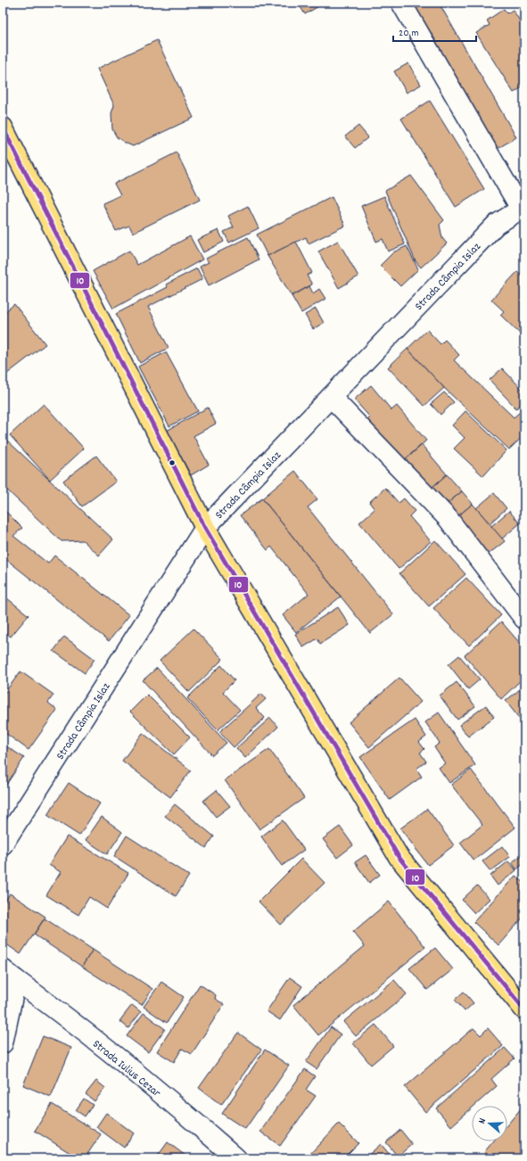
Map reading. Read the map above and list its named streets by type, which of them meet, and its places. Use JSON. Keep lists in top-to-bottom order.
{
  "streets": {
    "street": ["Strada Câmpia Islaz", "Strada Iulius Cezar"]
  },
  "lines": ["transit line 10"],
  "scale_bar": "20 m",
  "north": "left"
}
